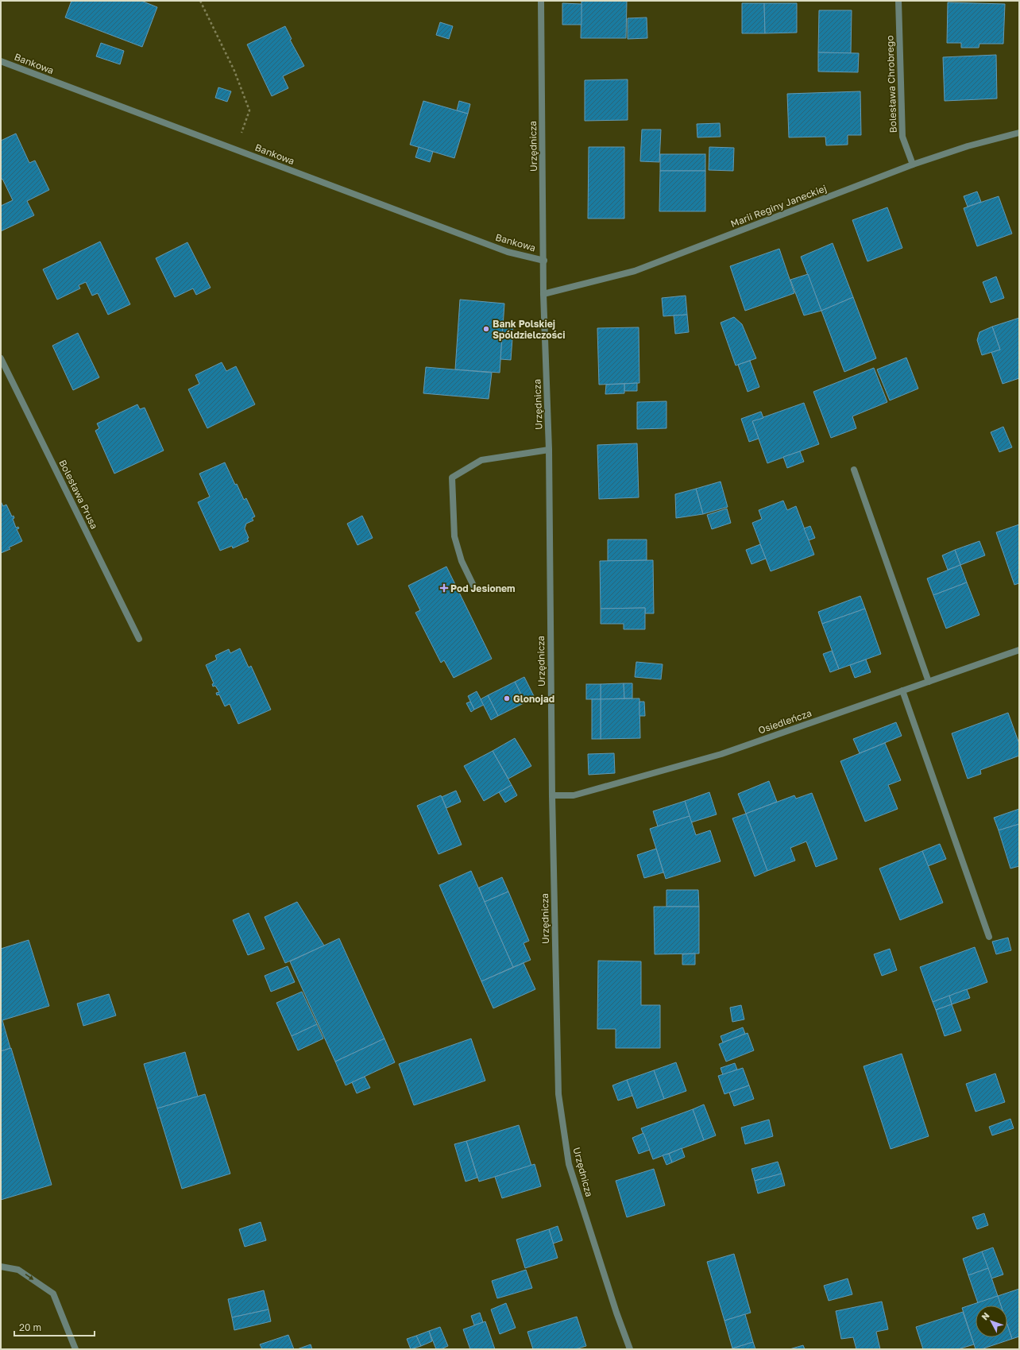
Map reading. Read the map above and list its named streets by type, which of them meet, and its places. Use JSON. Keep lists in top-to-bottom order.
{
  "streets": {
    "street": [
      "Bankowa",
      "Bolesława Chrobrego",
      "Urzędnicza",
      "Marii Reginy Janeckiej",
      "Bolesława Prusa",
      "Osiedleńcza"
    ]
  },
  "crossings": [
    ["Bankowa", "Urzędnicza"],
    ["Bolesława Chrobrego", "Marii Reginy Janeckiej"],
    ["Urzędnicza", "Marii Reginy Janeckiej"],
    ["Urzędnicza", "Osiedleńcza"]
  ],
  "places": {
    "other": ["Bank Polskiej Spóldzielczości", "Glonojad"],
    "health": ["Pod Jesionem"]
  },
  "scale_bar": "20 m",
  "north": "top left"
}
